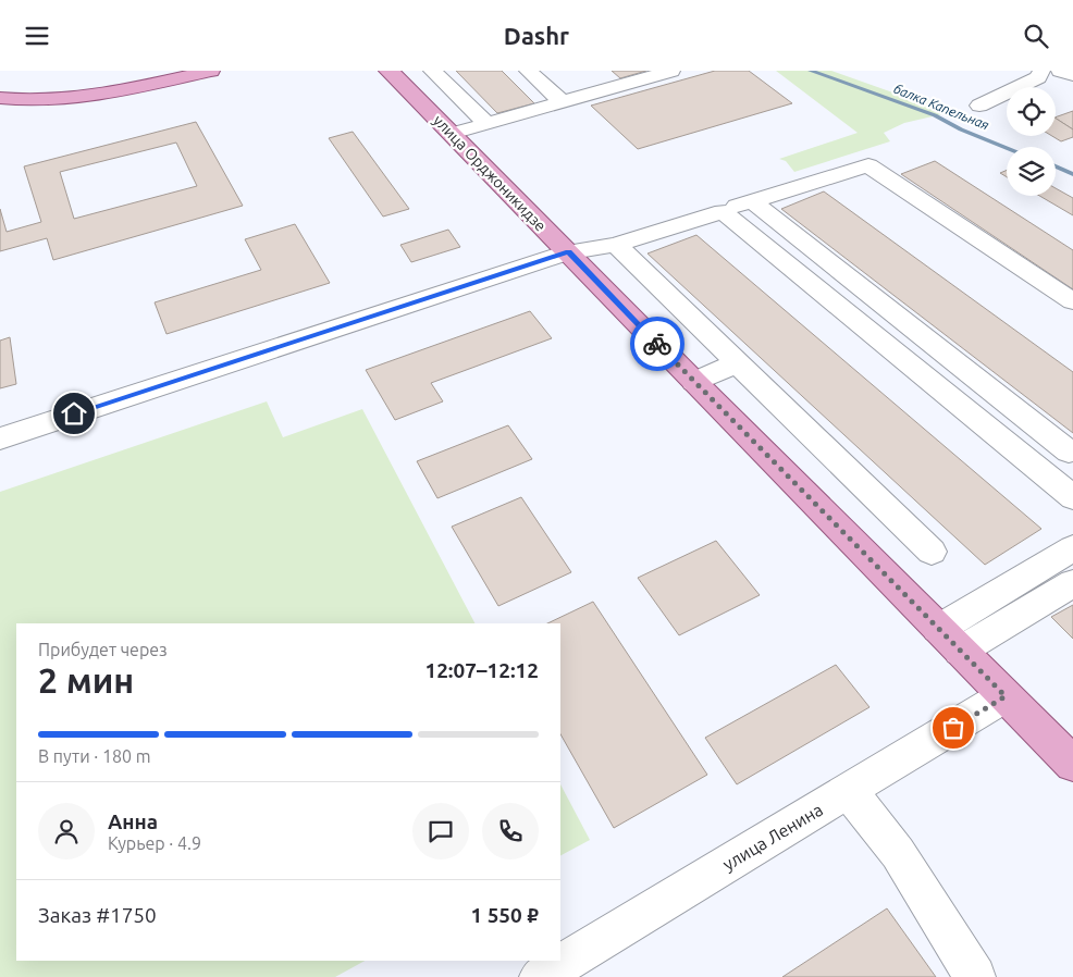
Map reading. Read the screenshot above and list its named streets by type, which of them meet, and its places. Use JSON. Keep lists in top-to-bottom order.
{
  "streets": {
    "main road": ["улица Орджоникидзе"],
    "street": ["улица Ленина"]
  },
  "crossings": [
    ["улица Орджоникидзе", "улица Ленина"]
  ],
  "water": ["балка Капельная"],
  "page": {
    "header": "Dashr",
    "heading": ["2 мин", "Прибудет через", "12:07–12:12"],
    "panel": [
      "Анна",
      "Курьер · 4.9",
      "Заказ #1750",
      "1 550 ₽"
    ],
    "bar": "В пути · 180 m"
  }
}
